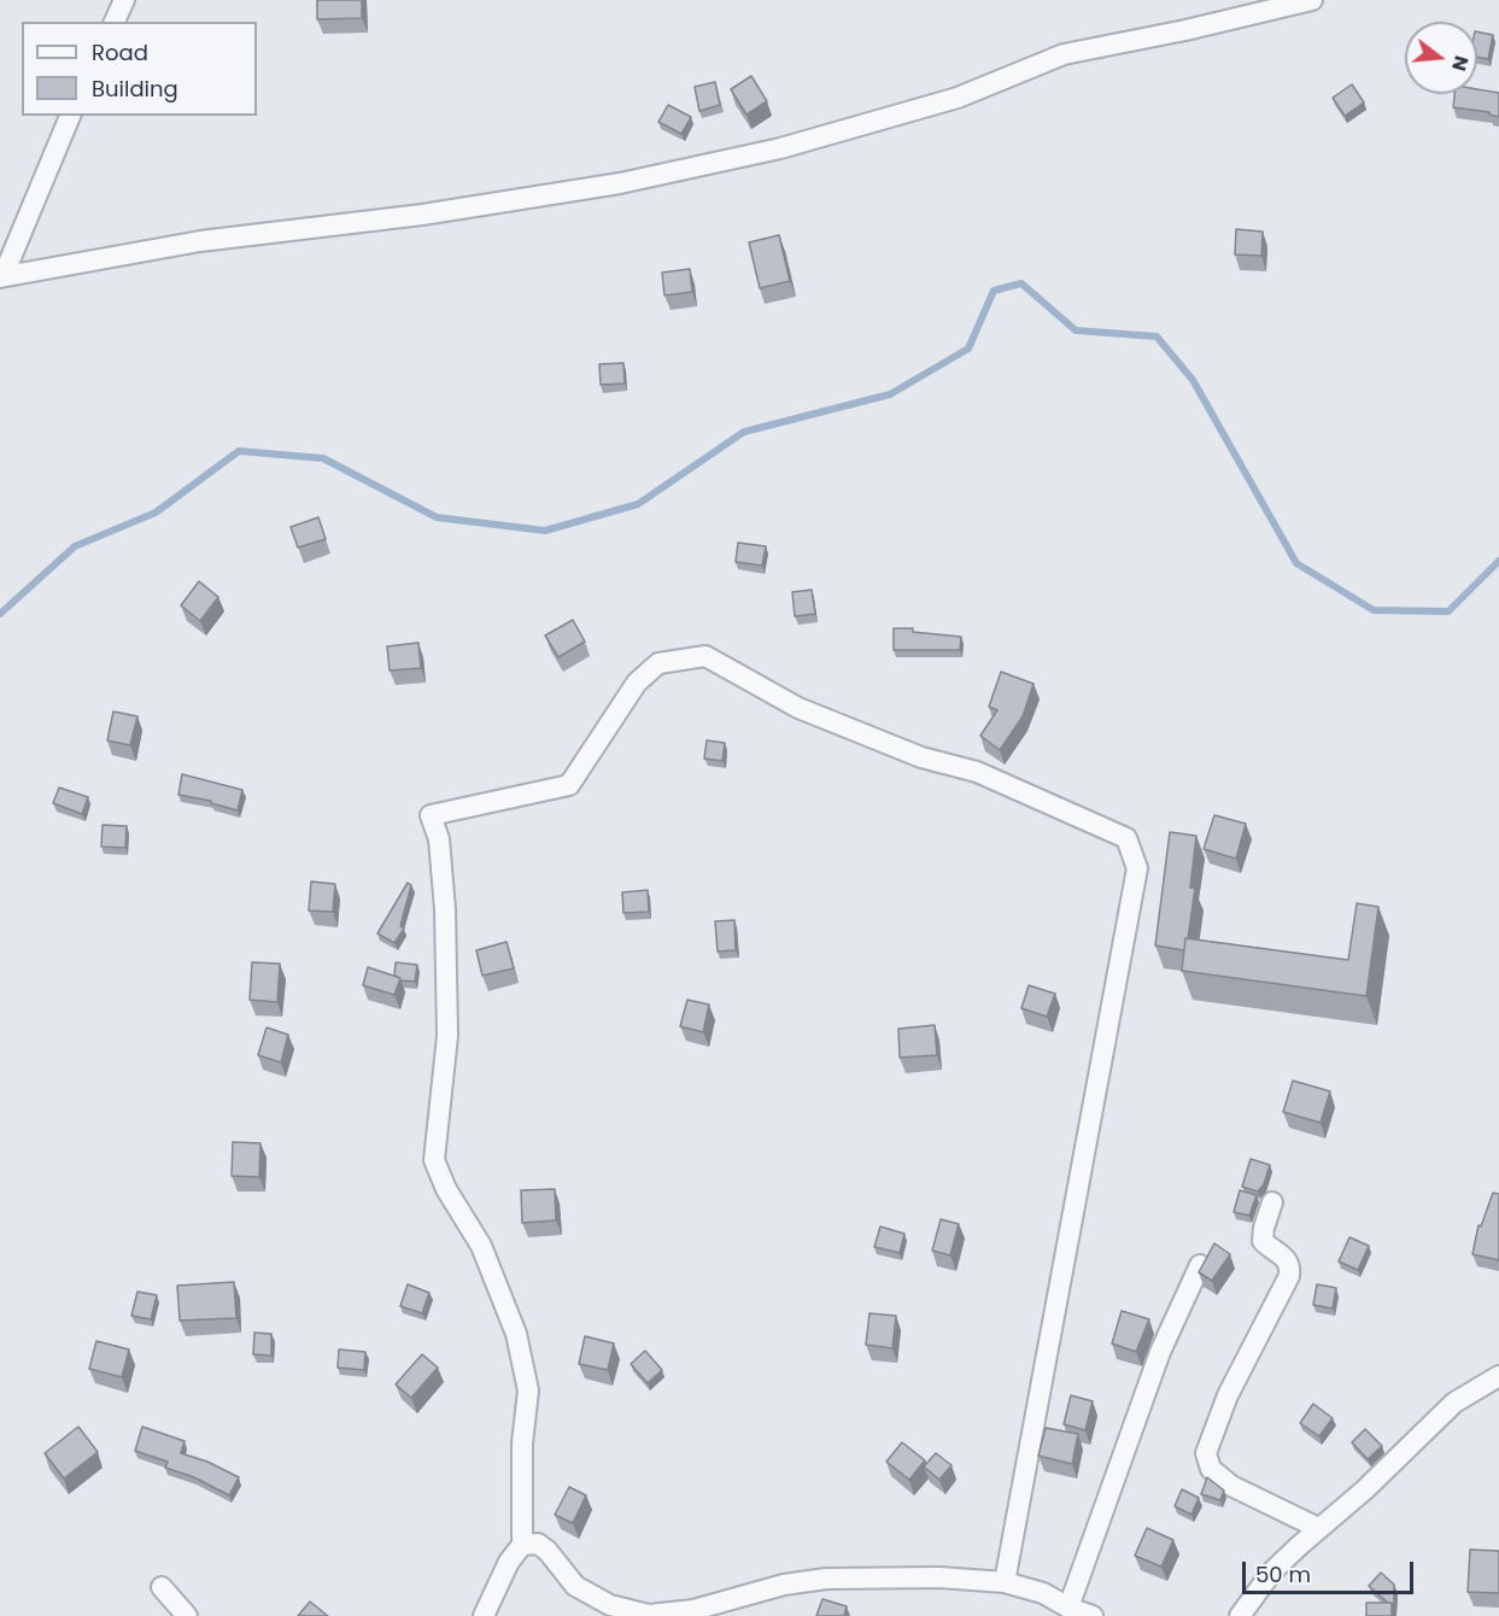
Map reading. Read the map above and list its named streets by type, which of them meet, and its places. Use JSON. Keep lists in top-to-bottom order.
{
  "legend": ["Road", "Building"],
  "scale_bar": "50 m",
  "north": "right"
}
